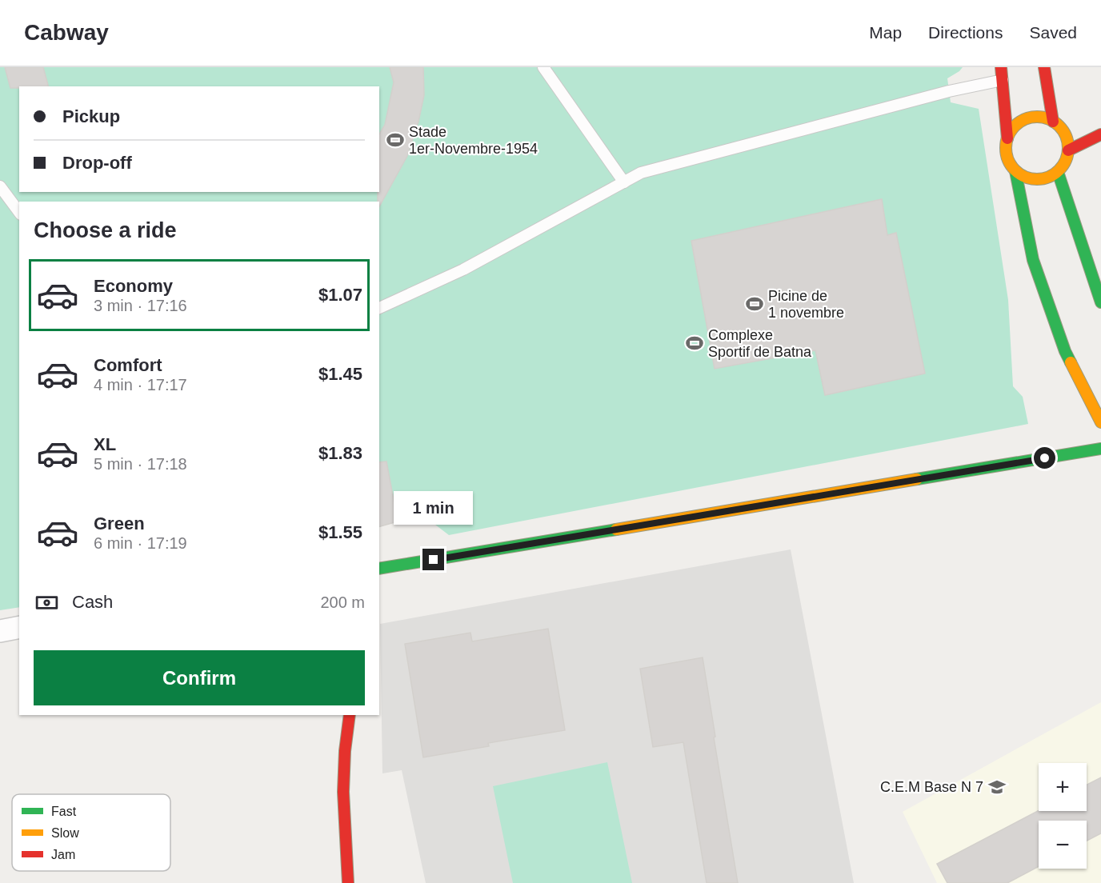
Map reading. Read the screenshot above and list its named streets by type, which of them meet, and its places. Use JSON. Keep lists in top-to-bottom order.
{
  "places": {
    "sports": ["Stade 1er-Novembre-1954", "Picine de 1 novembre", "Complexe Sportif de Batna"],
    "school or university": ["C.E.M Base N 7"]
  },
  "legend": ["Fast", "Slow", "Jam"],
  "page": {
    "header": "Cabway",
    "nav": ["Map", "Directions", "Saved"],
    "banner": ["Pickup", "Drop-off"],
    "heading": "Choose a ride",
    "list": [
      {
        "name": "Economy",
        "note": "3 min · 17:16",
        "value": "$1.07"
      },
      {
        "name": "Comfort",
        "note": "4 min · 17:17",
        "value": "$1.45"
      },
      {
        "name": "XL",
        "note": "5 min · 17:18",
        "value": "$1.83"
      },
      {
        "name": "Green",
        "note": "6 min · 17:19",
        "value": "$1.55"
      }
    ],
    "bubble": "1 min",
    "pay": ["Cash", "200 m"],
    "buttons": "Confirm",
    "map_buttons": ["+", "−"]
  }
}
